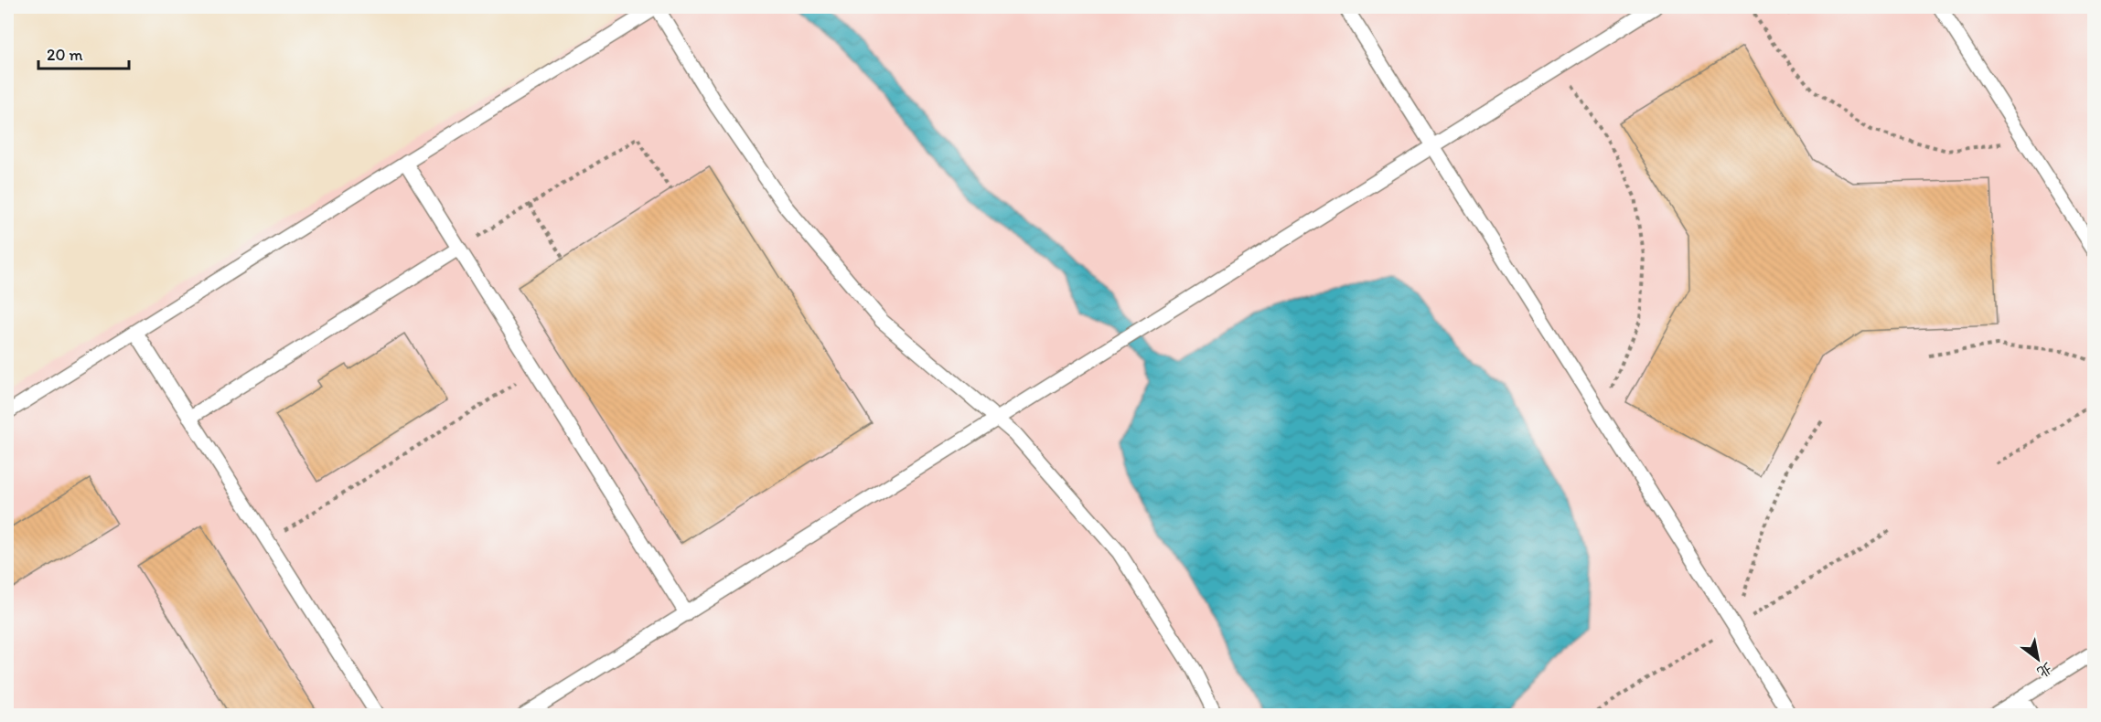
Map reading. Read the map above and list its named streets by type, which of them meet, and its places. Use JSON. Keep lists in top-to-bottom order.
{
  "scale_bar": "20 m",
  "north": "bottom right"
}
